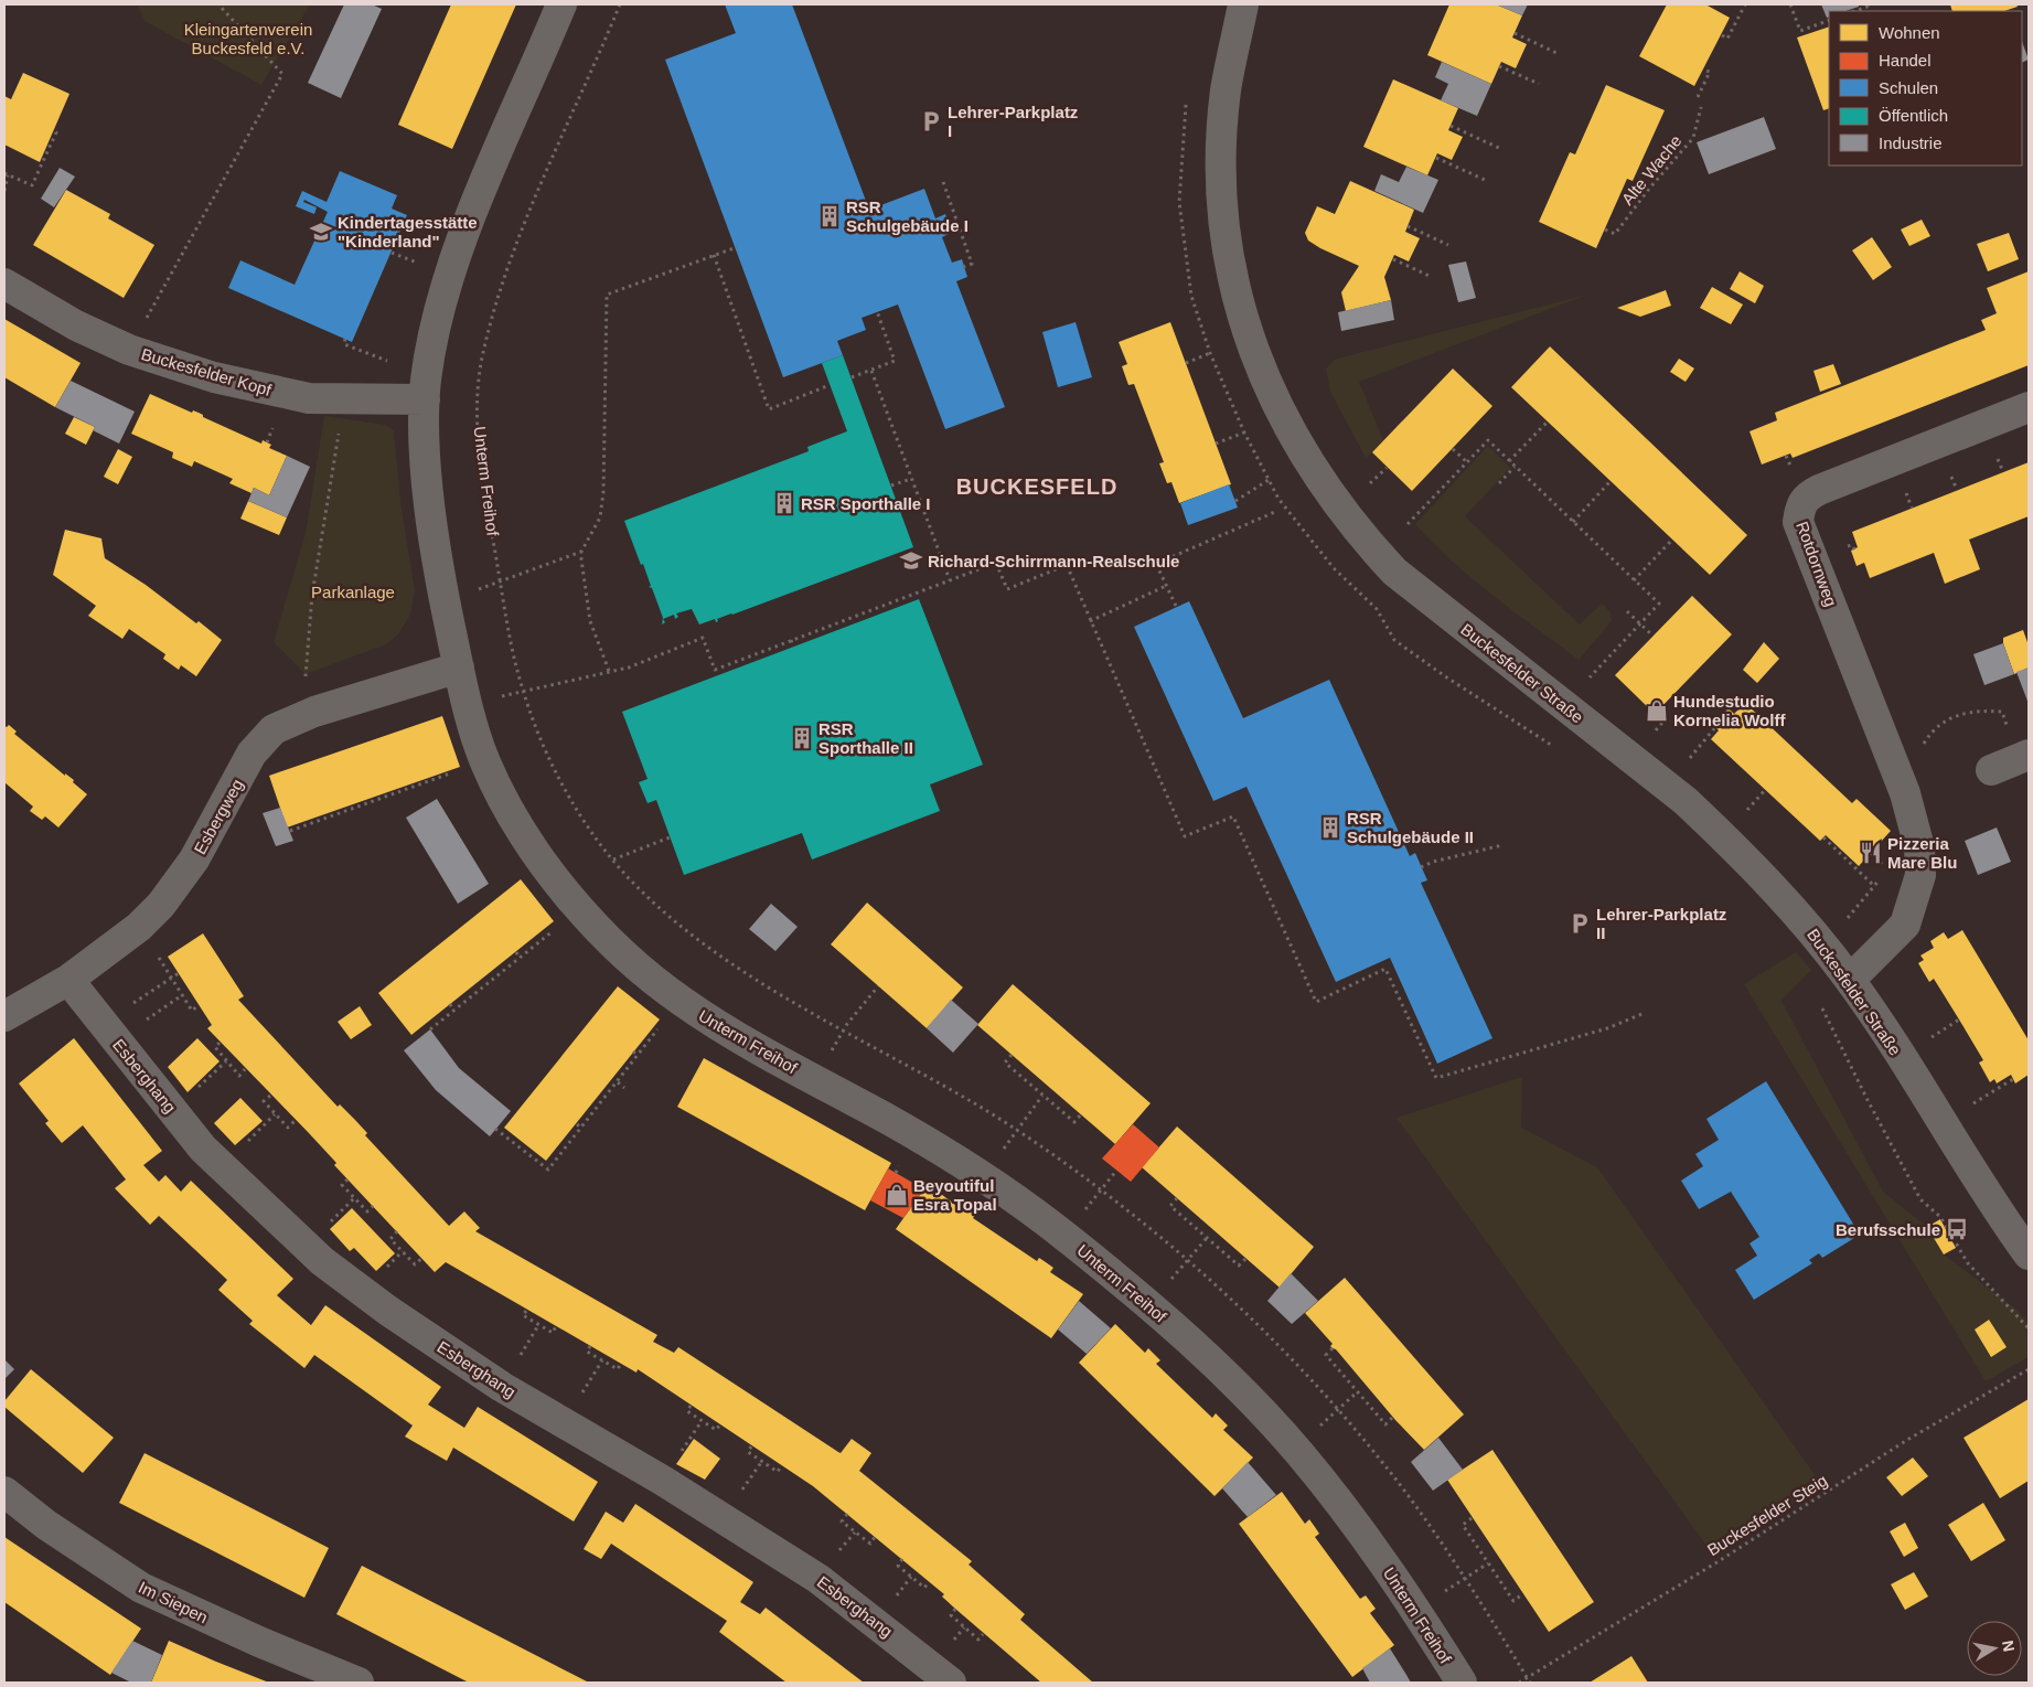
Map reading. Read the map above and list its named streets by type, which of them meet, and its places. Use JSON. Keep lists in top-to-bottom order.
{
  "streets": {
    "street": [
      "Buckesfelder Kopf",
      "Unterm Freihof",
      "Rotdornweg",
      "Buckesfelder Straße",
      "Esbergweg",
      "Esberghang",
      "Im Siepen"
    ],
    "path": ["Alte Wache", "Buckesfelder Steig"]
  },
  "crossings": [
    ["Buckesfelder Kopf", "Unterm Freihof"],
    ["Unterm Freihof", "Esbergweg"],
    ["Unterm Freihof", "Buckesfelder Steig"],
    ["Rotdornweg", "Buckesfelder Straße"],
    ["Esbergweg", "Esberghang"]
  ],
  "districts": ["BUCKESFELD"],
  "parks": ["Kleingartenverein Buckesfeld e.V.", "Parkanlage"],
  "places": {
    "parking": ["Lehrer-Parkplatz I", "Lehrer-Parkplatz II"],
    "building": [
      "RSR Schulgebäude I",
      "RSR Sporthalle I",
      "RSR Sporthalle II",
      "RSR Schulgebäude II"
    ],
    "school or university": ["Kindertagesstätte \"Kinderland\"", "Richard-Schirrmann-Realschule"],
    "shop": ["Hundestudio Kornelia Wolff", "Beyoutiful Esra Topal"],
    "restaurant": ["Pizzeria Mare Blu"],
    "bus stop": ["Berufsschule"]
  },
  "legend": [
    "Wohnen",
    "Handel",
    "Schulen",
    "Öffentlich",
    "Industrie"
  ],
  "north": "right"
}
